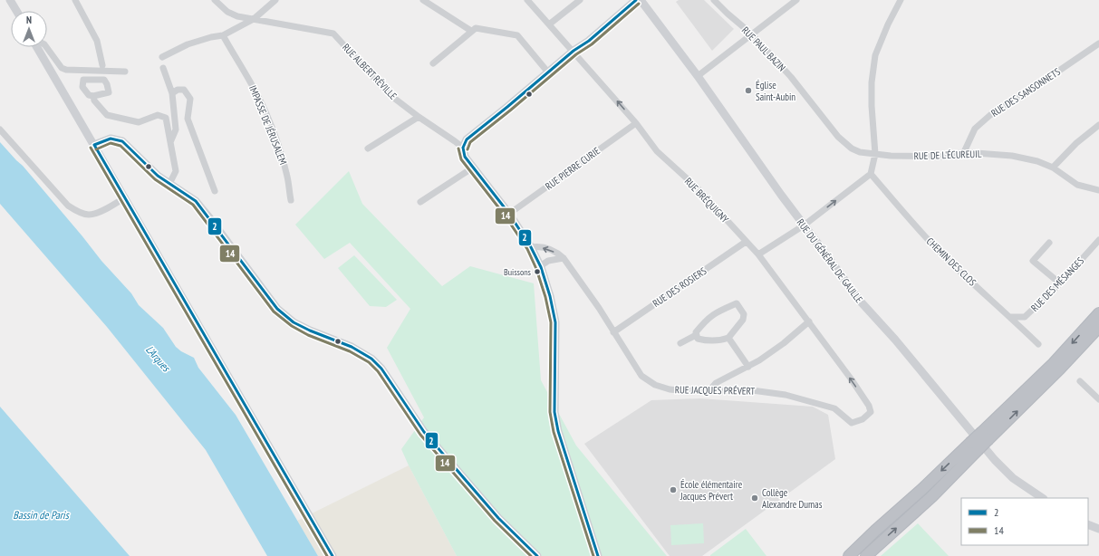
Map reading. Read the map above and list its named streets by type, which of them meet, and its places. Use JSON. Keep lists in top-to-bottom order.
{
  "streets": {
    "street": [
      "RUE PAUL BAZIN",
      "RUE ALBERT RÉVILLE",
      "RUE DES SANSONNETS",
      "IMPASSE DE JÉRUSALEM",
      "RUE DE L'ÉCUREUIL",
      "RUE PIERRE CURIE",
      "RUE BRÉQUIGNY",
      "RUE DU GÉNÉRAL DE GAULLE",
      "CHEMIN DES CLOS",
      "RUE DES MÉSANGES",
      "RUE DES ROSIERS",
      "RUE JACQUES PRÉVERT"
    ]
  },
  "crossings": [
    ["RUE PAUL BAZIN", "RUE DE L'ÉCUREUIL"],
    ["RUE DES SANSONNETS", "RUE DE L'ÉCUREUIL"],
    ["RUE PIERRE CURIE", "RUE BRÉQUIGNY"],
    ["RUE BRÉQUIGNY", "RUE DES ROSIERS"],
    ["RUE BRÉQUIGNY", "RUE JACQUES PRÉVERT"],
    ["CHEMIN DES CLOS", "RUE DES MÉSANGES"],
    ["RUE DES ROSIERS", "RUE JACQUES PRÉVERT"]
  ],
  "one_way": ["RUE BRÉQUIGNY"],
  "water": ["L'Arques", "Bassin de Paris"],
  "places": [
    "Église Saint-Aubin",
    "Buissons",
    "École élémentaire Jacques Prévert",
    "Collège Alexandre Dumas"
  ],
  "lines": ["transit line 2", "transit line 14"],
  "legend": ["2", "14"],
  "north": "top"
}
